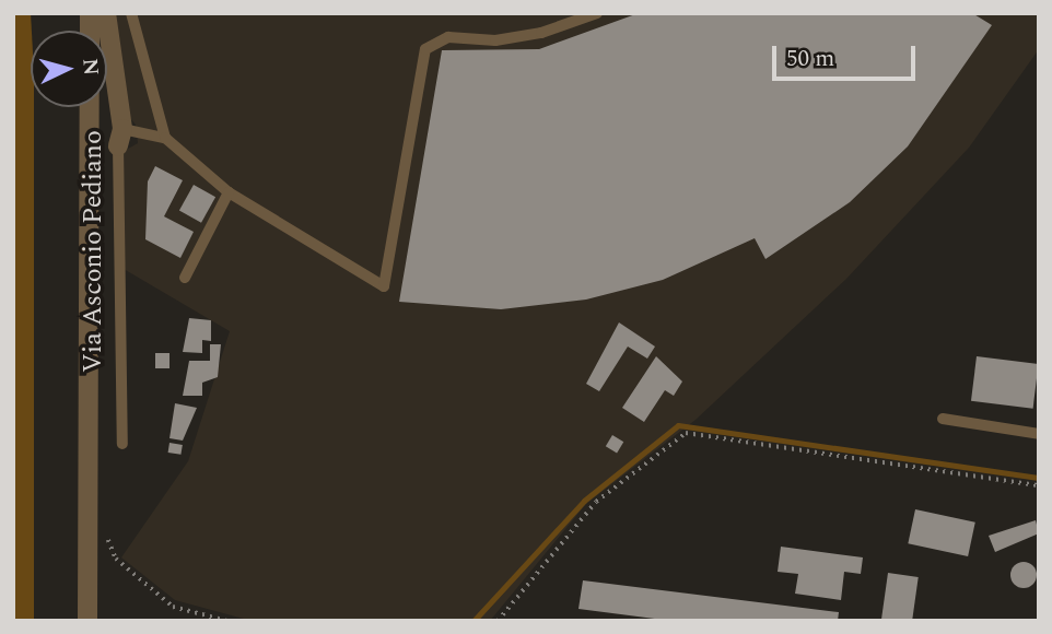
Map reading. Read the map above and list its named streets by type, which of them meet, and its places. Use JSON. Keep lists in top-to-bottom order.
{
  "streets": {
    "street": ["Via Asconio Pediano"]
  },
  "scale_bar": "50 m",
  "north": "right"
}
